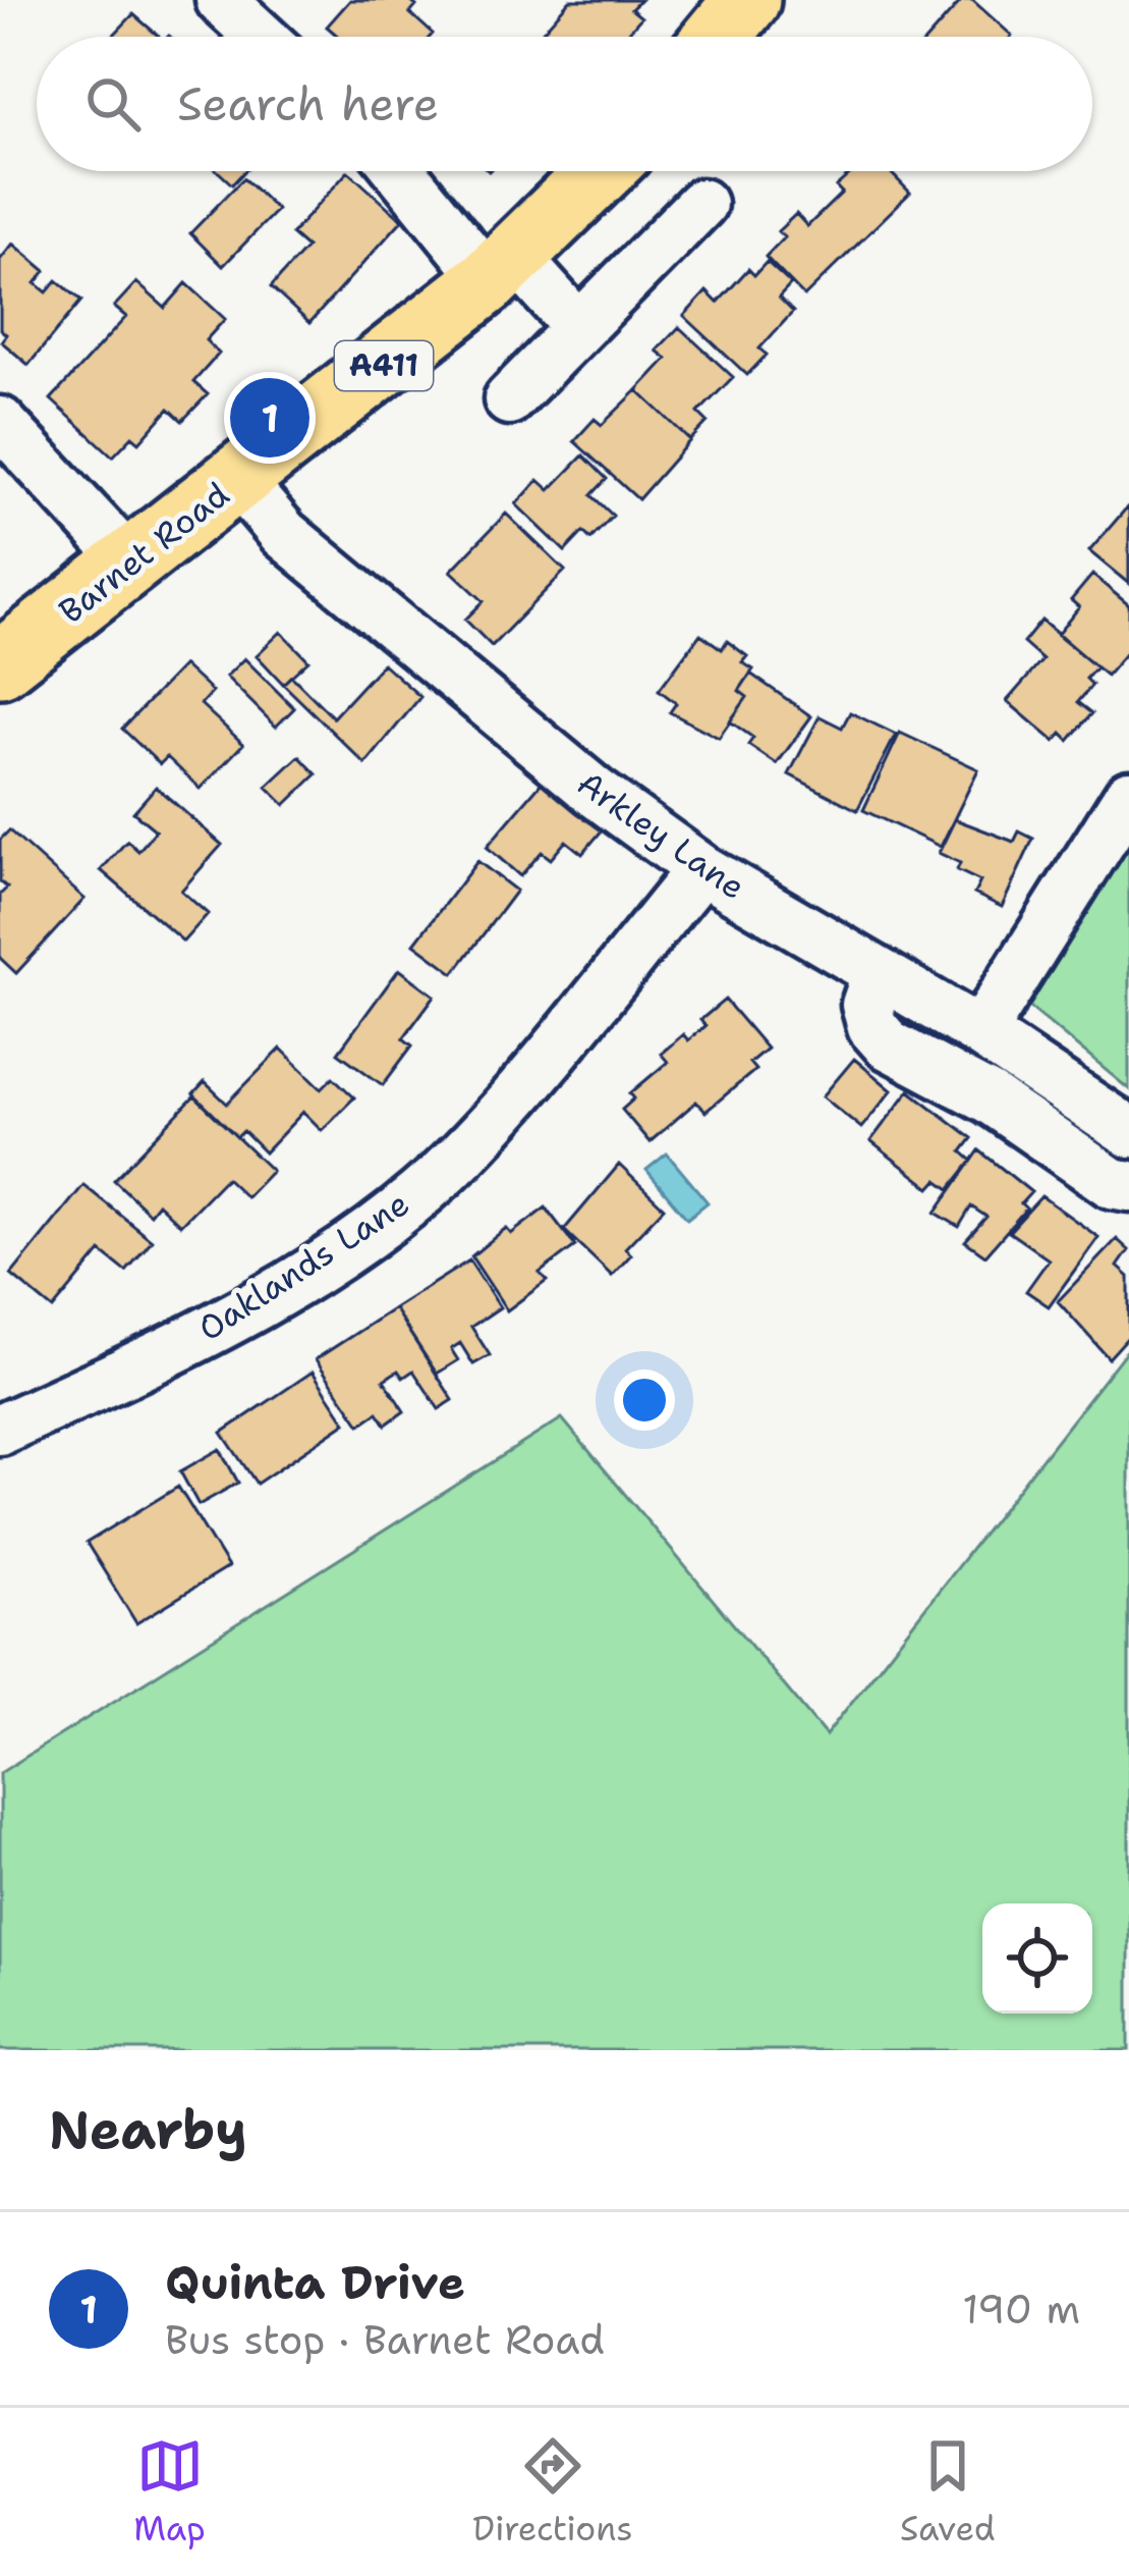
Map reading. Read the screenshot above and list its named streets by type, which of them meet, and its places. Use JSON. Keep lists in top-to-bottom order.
{
  "streets": {
    "main road": ["A411", "Barnet Road"],
    "street": ["Arkley Lane", "Oaklands Lane"]
  },
  "crossings": [
    ["Barnet Road", "Arkley Lane"],
    ["Arkley Lane", "Oaklands Lane"]
  ],
  "page": {
    "search": "Search here",
    "pins": "1",
    "heading": "Nearby",
    "list": [
      {
        "mark": "1",
        "name": "Quinta Drive",
        "note": "Bus stop · Barnet Road",
        "value": "190 m"
      }
    ],
    "nav": ["Map", "Directions", "Saved"]
  }
}
